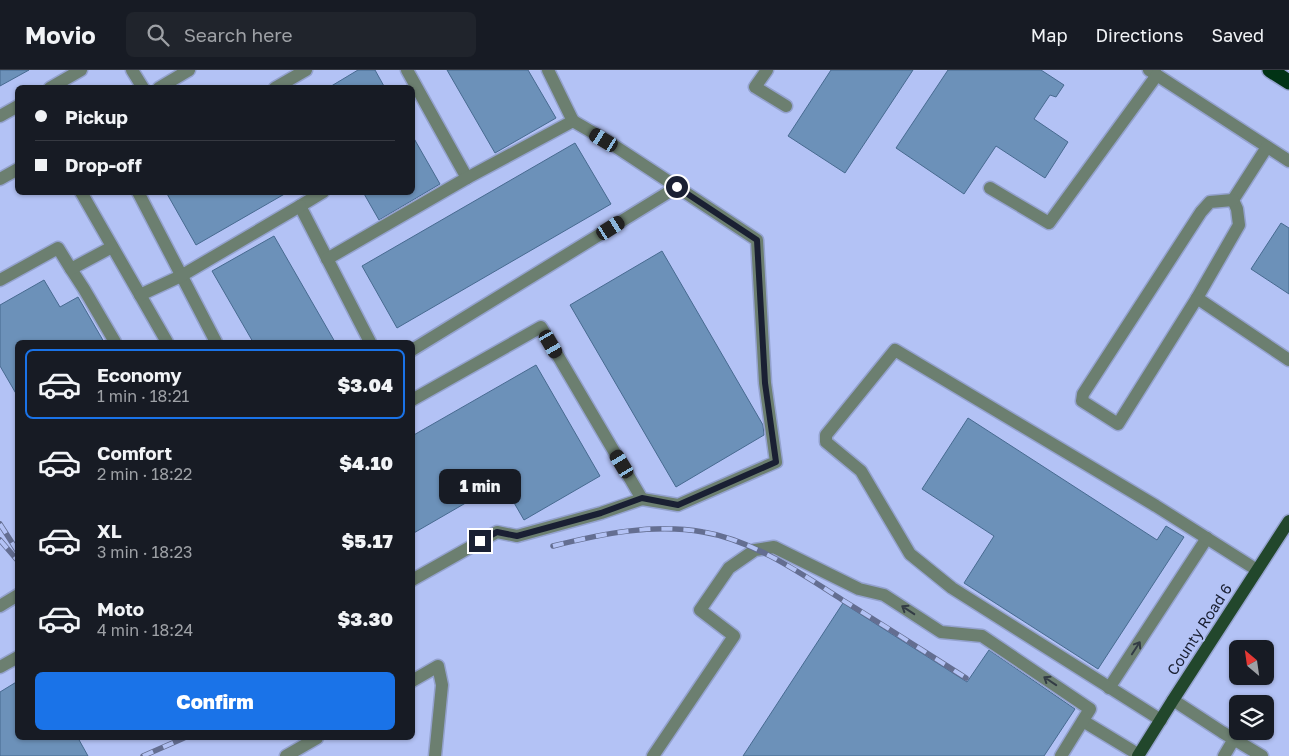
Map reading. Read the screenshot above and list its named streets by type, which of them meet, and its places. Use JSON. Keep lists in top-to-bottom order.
{
  "streets": {
    "main road": ["County Road 6"]
  },
  "north": "top left",
  "page": {
    "header": "Movio",
    "search": "Search here",
    "nav": ["Map", "Directions", "Saved"],
    "banner": ["Pickup", "Drop-off"],
    "list": [
      {
        "name": "Economy",
        "note": "1 min · 18:21",
        "value": "$3.04"
      },
      {
        "name": "Comfort",
        "note": "2 min · 18:22",
        "value": "$4.10"
      },
      {
        "name": "XL",
        "note": "3 min · 18:23",
        "value": "$5.17"
      },
      {
        "name": "Moto",
        "note": "4 min · 18:24",
        "value": "$3.30"
      }
    ],
    "bubble": "1 min",
    "buttons": "Confirm"
  }
}
